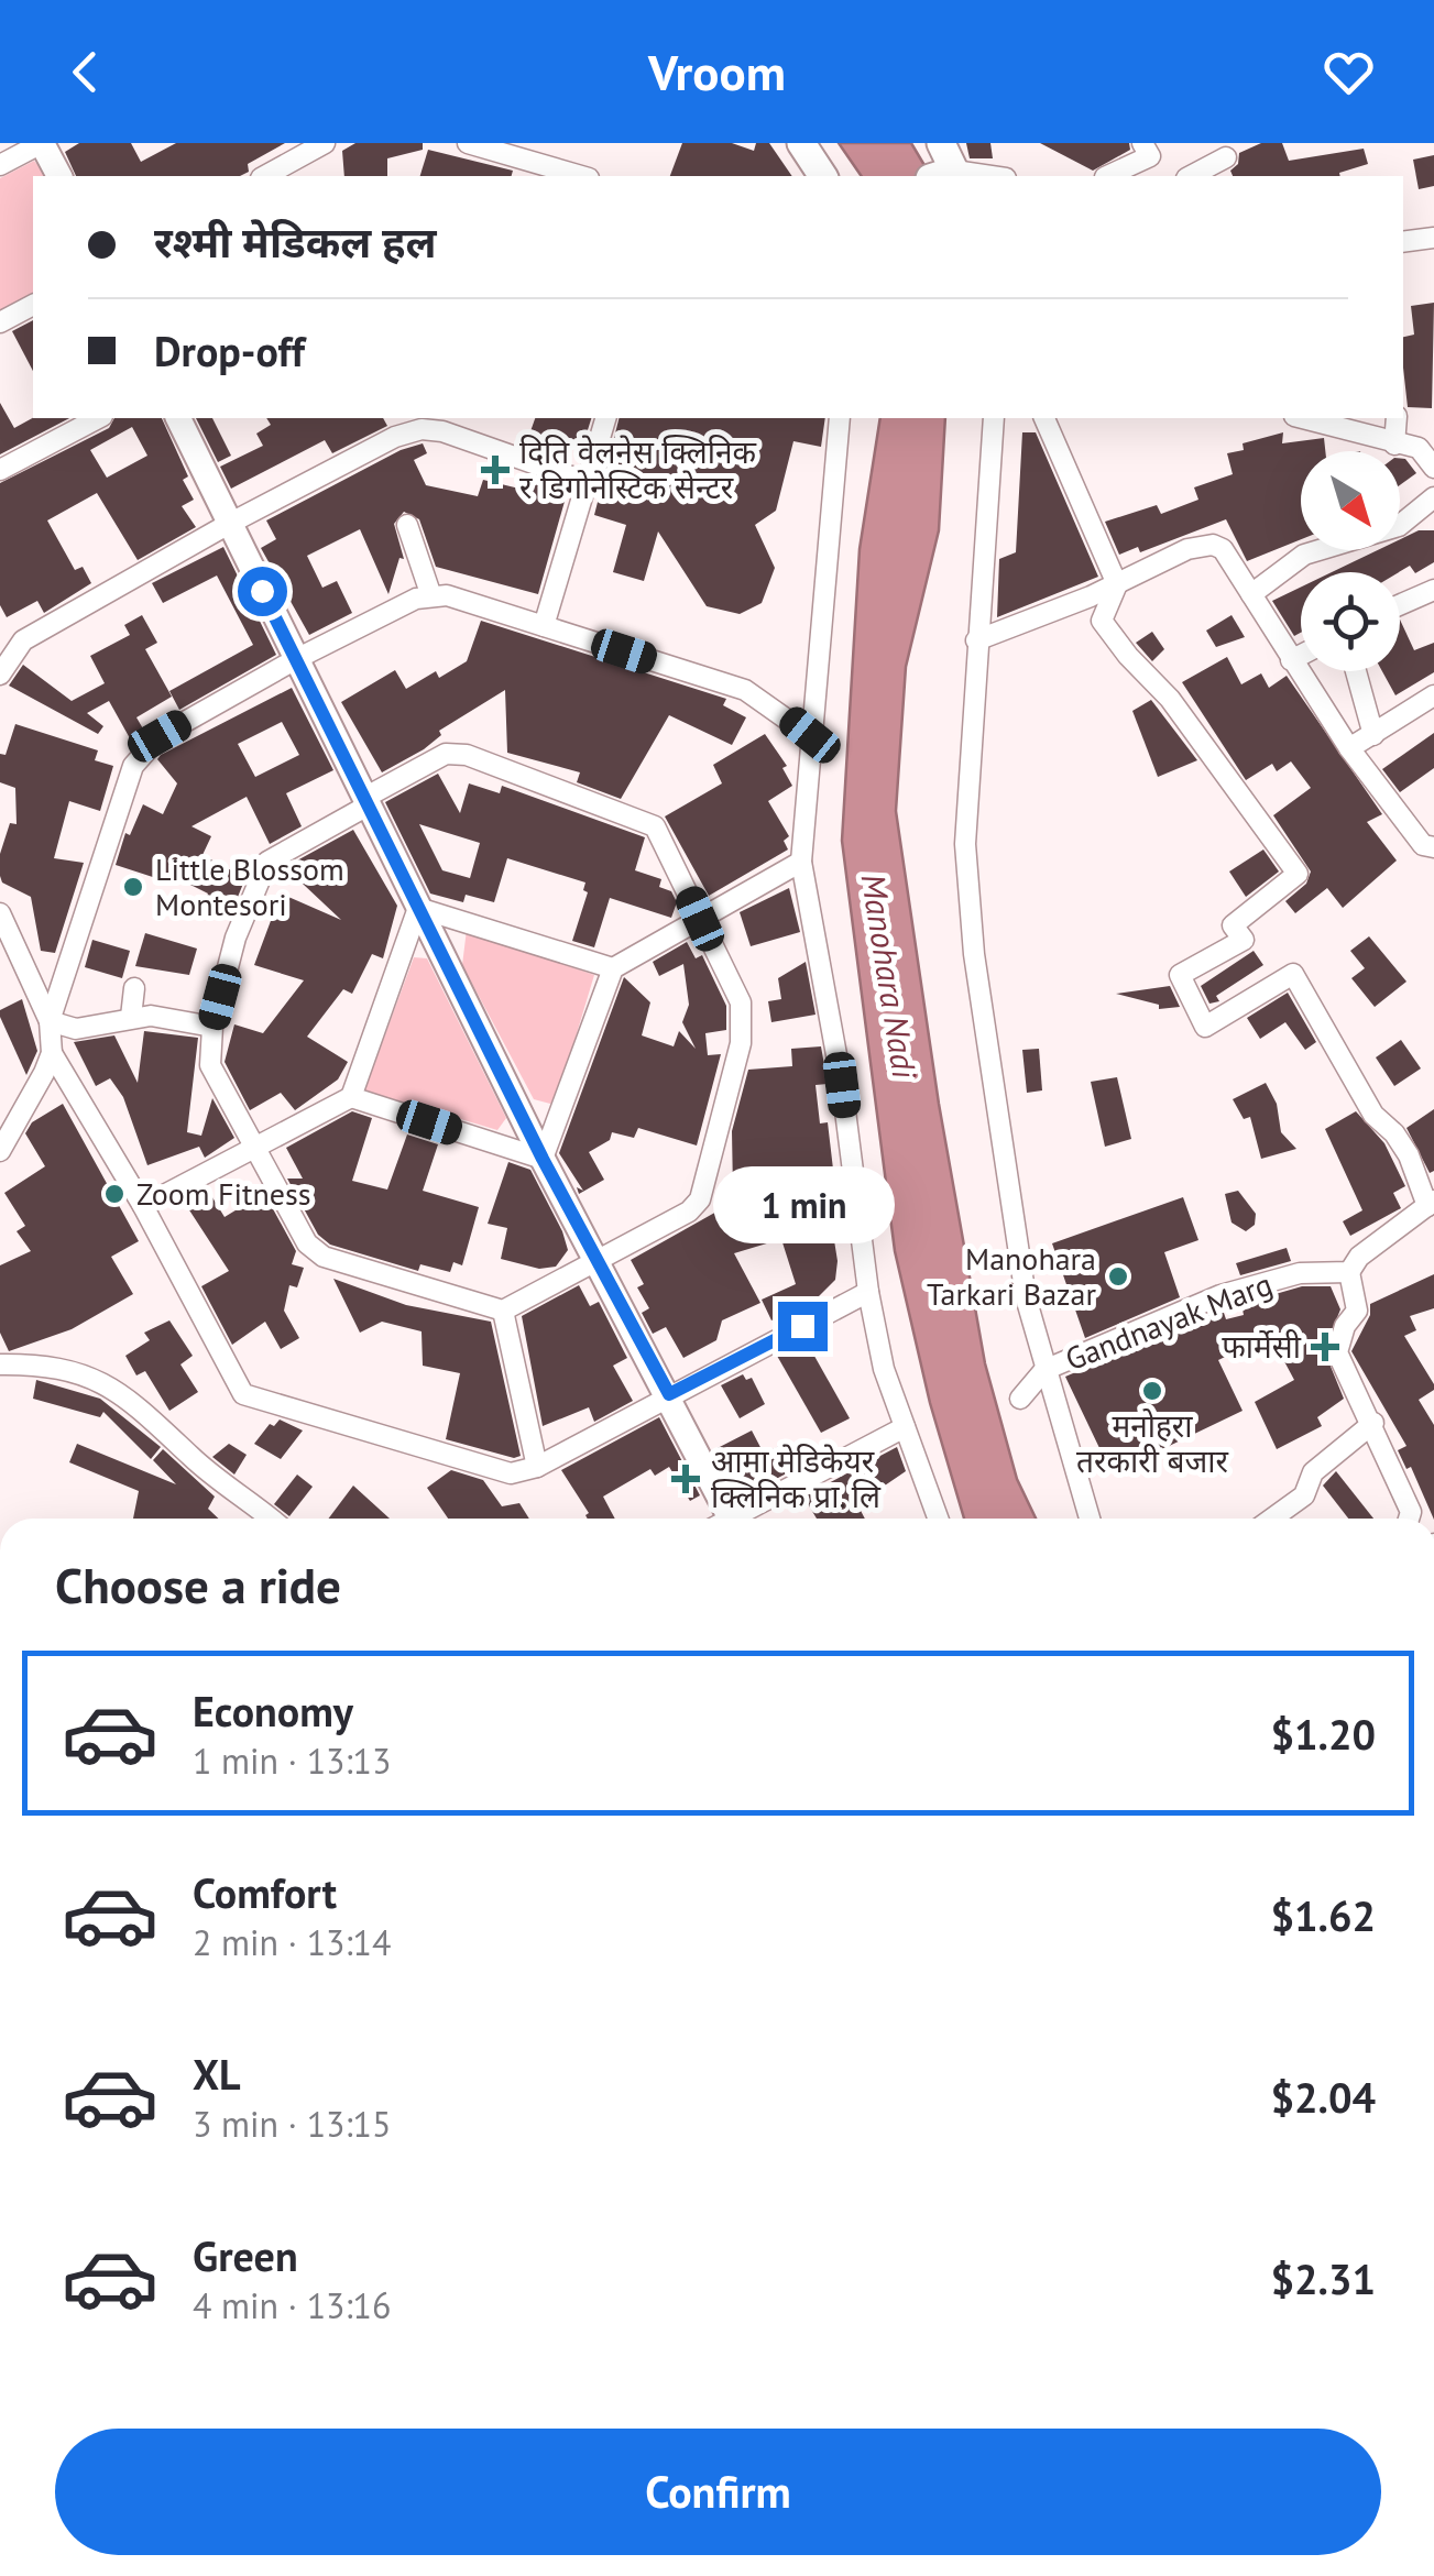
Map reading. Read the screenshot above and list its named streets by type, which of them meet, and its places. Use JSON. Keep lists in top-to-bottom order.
{
  "streets": {
    "street": ["Gandnayak Marg"]
  },
  "water": ["Manohara Nadi"],
  "places": {
    "health": ["दिति वेलनेस क्लिनिक र डिगोनेस्टिक सेन्टर", "फार्मेसी", "आमा मेडिकेयर क्लिनिक प्रा. लि"],
    "other": [
      "Little Blossom Montesori",
      "Zoom Fitness",
      "Manohara Tarkari Bazar",
      "मनोहरा तरकारी बजार"
    ]
  },
  "north": "bottom right",
  "page": {
    "header": "Vroom",
    "banner": ["रश्मी मेडिकल हल", "Drop-off"],
    "bubble": "1 min",
    "heading": "Choose a ride",
    "list": [
      {
        "name": "Economy",
        "note": "1 min · 13:13",
        "value": "$1.20"
      },
      {
        "name": "Comfort",
        "note": "2 min · 13:14",
        "value": "$1.62"
      },
      {
        "name": "XL",
        "note": "3 min · 13:15",
        "value": "$2.04"
      },
      {
        "name": "Green",
        "note": "4 min · 13:16",
        "value": "$2.31"
      }
    ],
    "buttons": "Confirm"
  }
}
